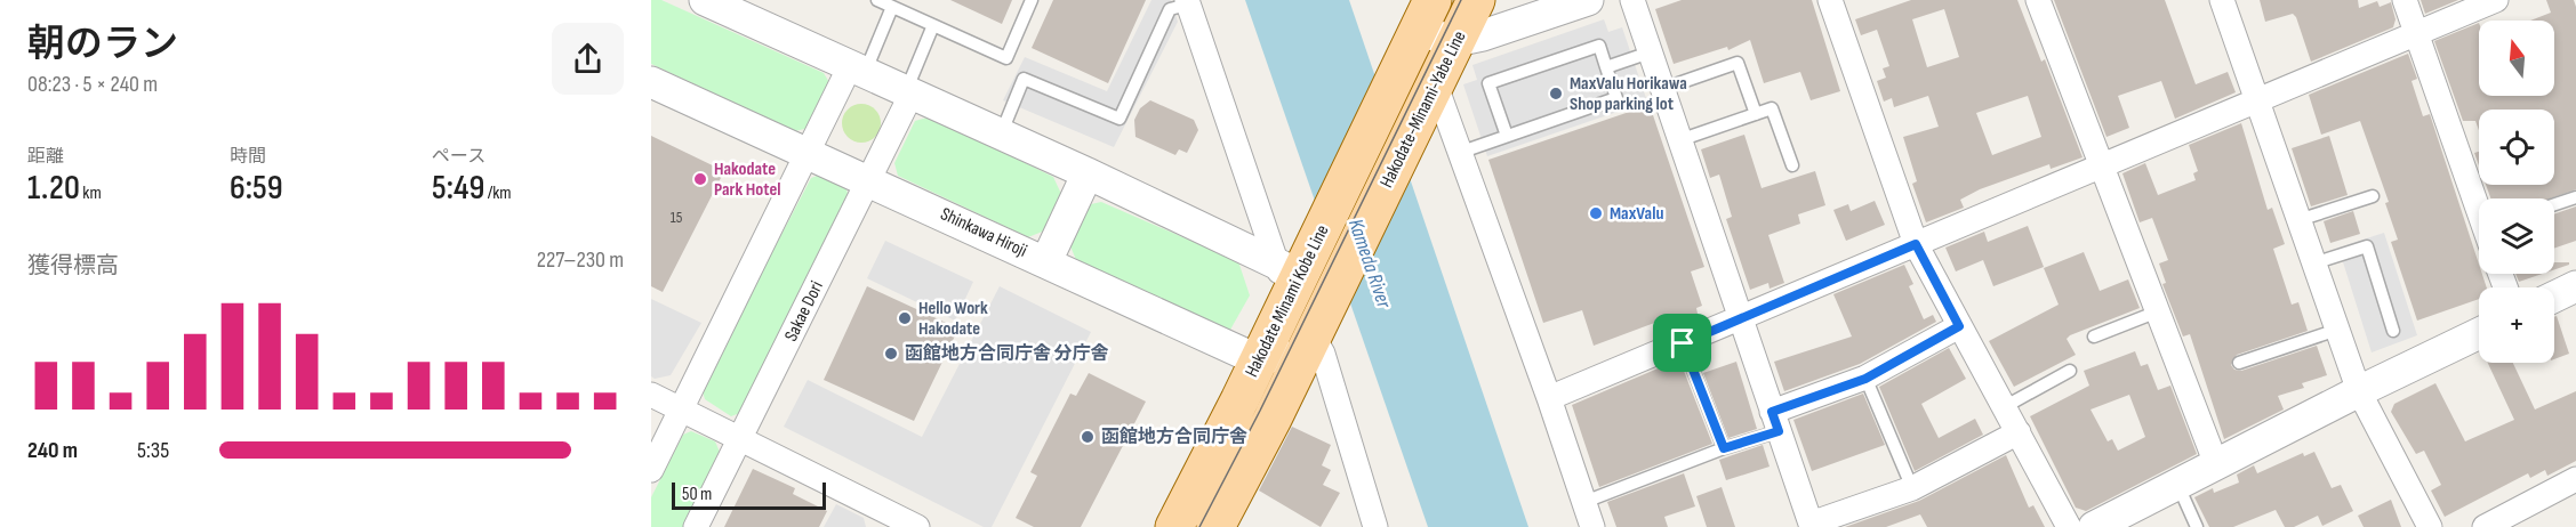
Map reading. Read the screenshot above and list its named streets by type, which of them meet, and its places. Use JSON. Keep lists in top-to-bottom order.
{
  "streets": {
    "main road": ["Hakodate-Minami-Yabe Line", "Hakodate Minami Kobe Line"],
    "street": ["Shinkawa Hiroji", "Sakae Dori"]
  },
  "crossings": [
    ["Hakodate-Minami-Yabe Line", "Hakodate Minami Kobe Line"],
    ["Shinkawa Hiroji", "Hakodate Minami Kobe Line"],
    ["Shinkawa Hiroji", "Sakae Dori"]
  ],
  "water": ["Kameda River"],
  "places": [
    "MaxValu Horikawa Shop parking lot",
    "Hakodate Park Hotel",
    "MaxValu",
    "Hello Work Hakodate",
    "函館地方合同庁舎 分庁舎",
    "函館地方合同庁舎"
  ],
  "house_numbers": ["15"],
  "scale_bar": "50 m",
  "north": "top",
  "page": {
    "heading": ["朝のラン", "08:23 · 5 × 240 m"],
    "map_buttons": "+",
    "stats": [
      ["距離", "1.20 km"],
      ["時間", "6:59"],
      ["ペース", "5:49 /km"]
    ],
    "chart": ["獲得標高", "227–230 m"],
    "list": [
      {
        "name": "240 m",
        "note": "5:35"
      }
    ],
    "scale": "50 m"
  }
}
